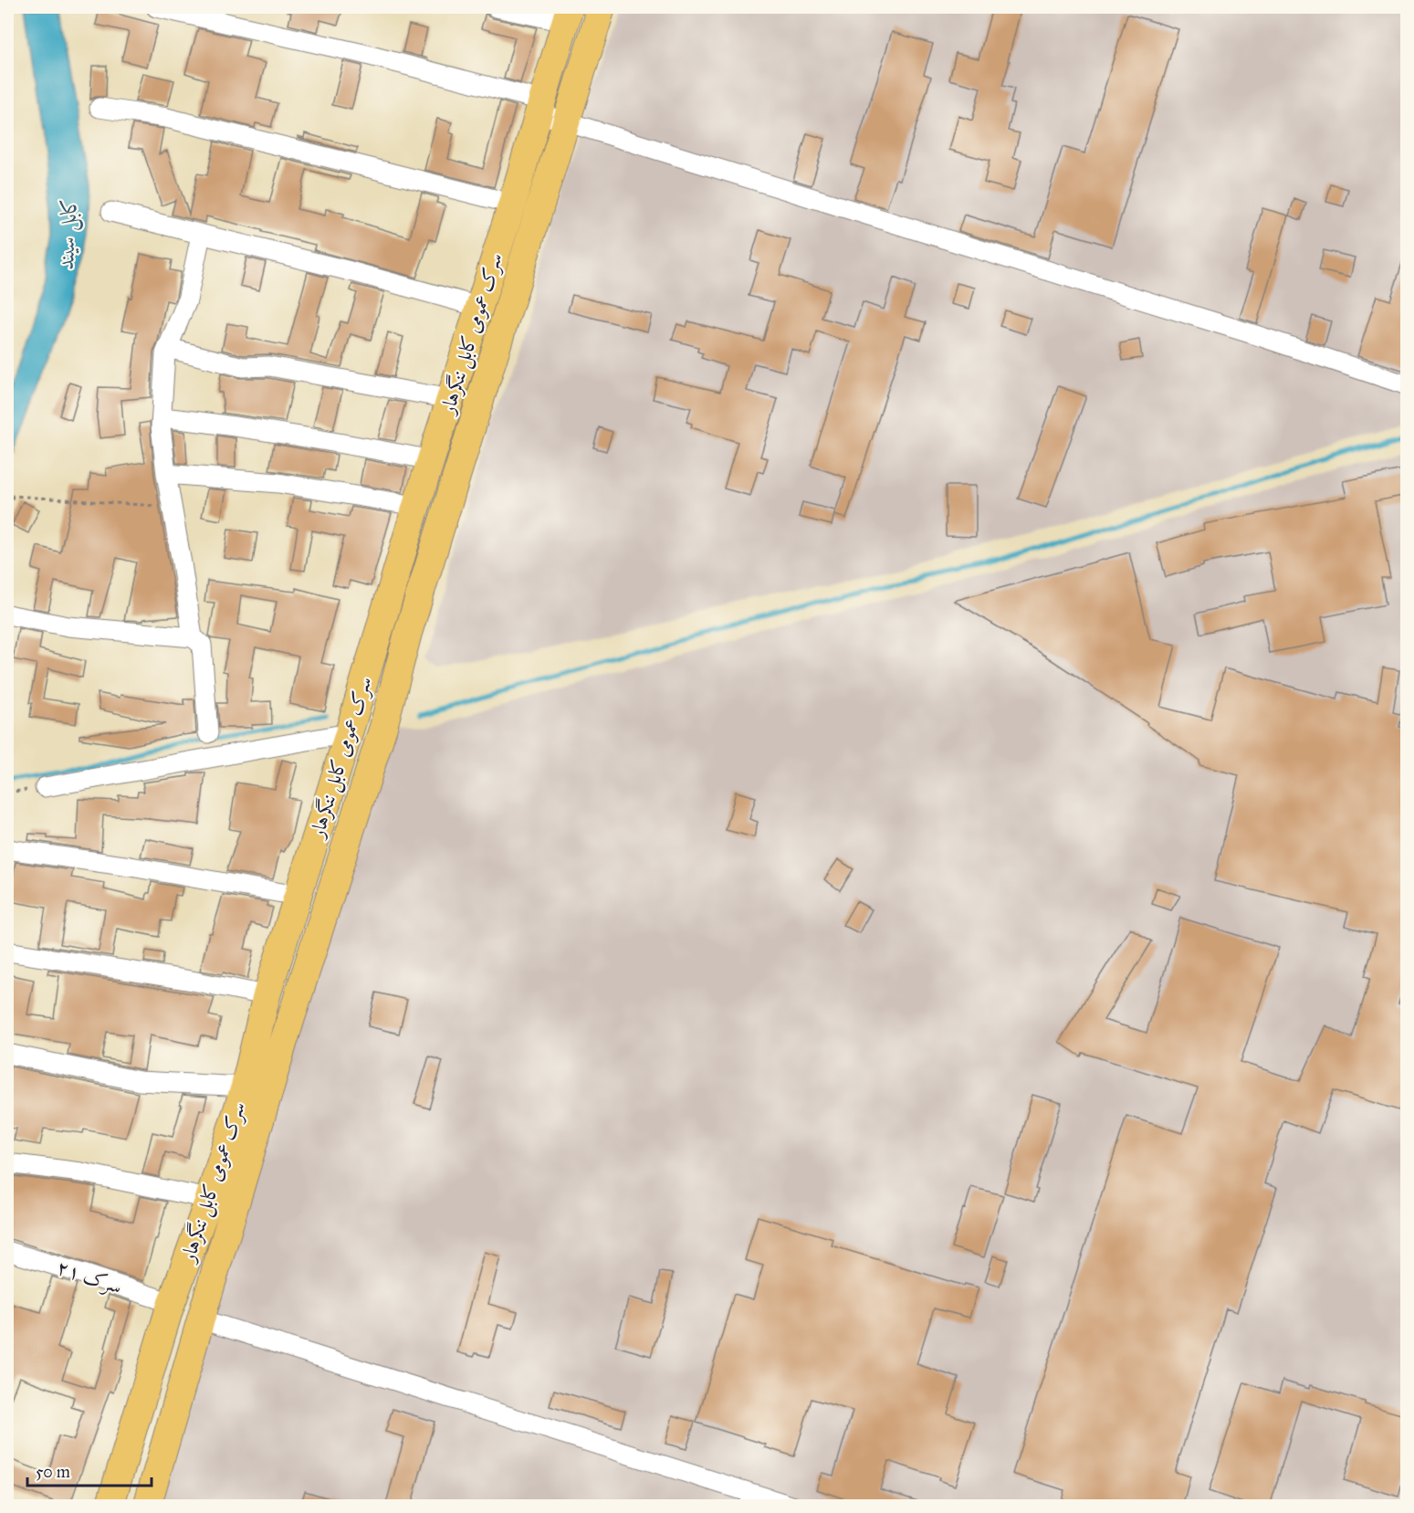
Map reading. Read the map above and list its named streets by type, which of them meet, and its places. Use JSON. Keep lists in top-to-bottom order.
{
  "streets": {
    "highway": ["سرک عمومی کابل ننگرهار"],
    "street": ["سرک ۲۱"]
  },
  "crossings": [
    ["سرک عمومی کابل ننگرهار", "سرک ۲۱"]
  ],
  "water": ["کابل سيند"],
  "scale_bar": "50 m"
}
